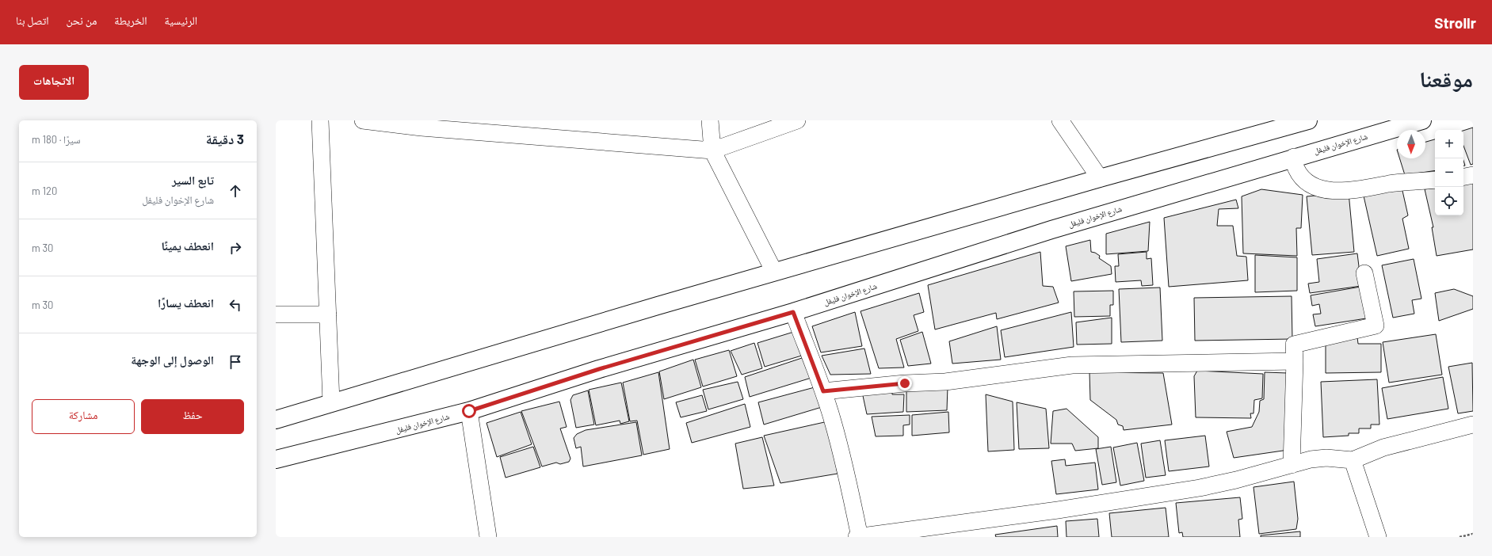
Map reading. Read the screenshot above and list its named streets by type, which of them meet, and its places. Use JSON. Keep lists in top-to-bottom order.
{
  "streets": {
    "main road": ["شارع الإخوان فليفل"]
  },
  "north": "bottom",
  "page": {
    "header": "Strollr",
    "nav": [
      "الرئيسية",
      "الخريطة",
      "من نحن",
      "اتصل بنا"
    ],
    "title": "موقعنا",
    "buttons": [
      "الاتجاهات",
      ["حفظ", "مشاركة"]
    ],
    "heading": ["3 دقيقة", "سيرًا · 180 m"],
    "map_buttons": ["+", "−"],
    "list": [
      ["تابع السير", "شارع الإخوان فليفل", "120 m"],
      ["انعطف يمينًا", "30 m"],
      ["انعطف يسارًا", "30 m"],
      "الوصول إلى الوجهة"
    ]
  }
}
